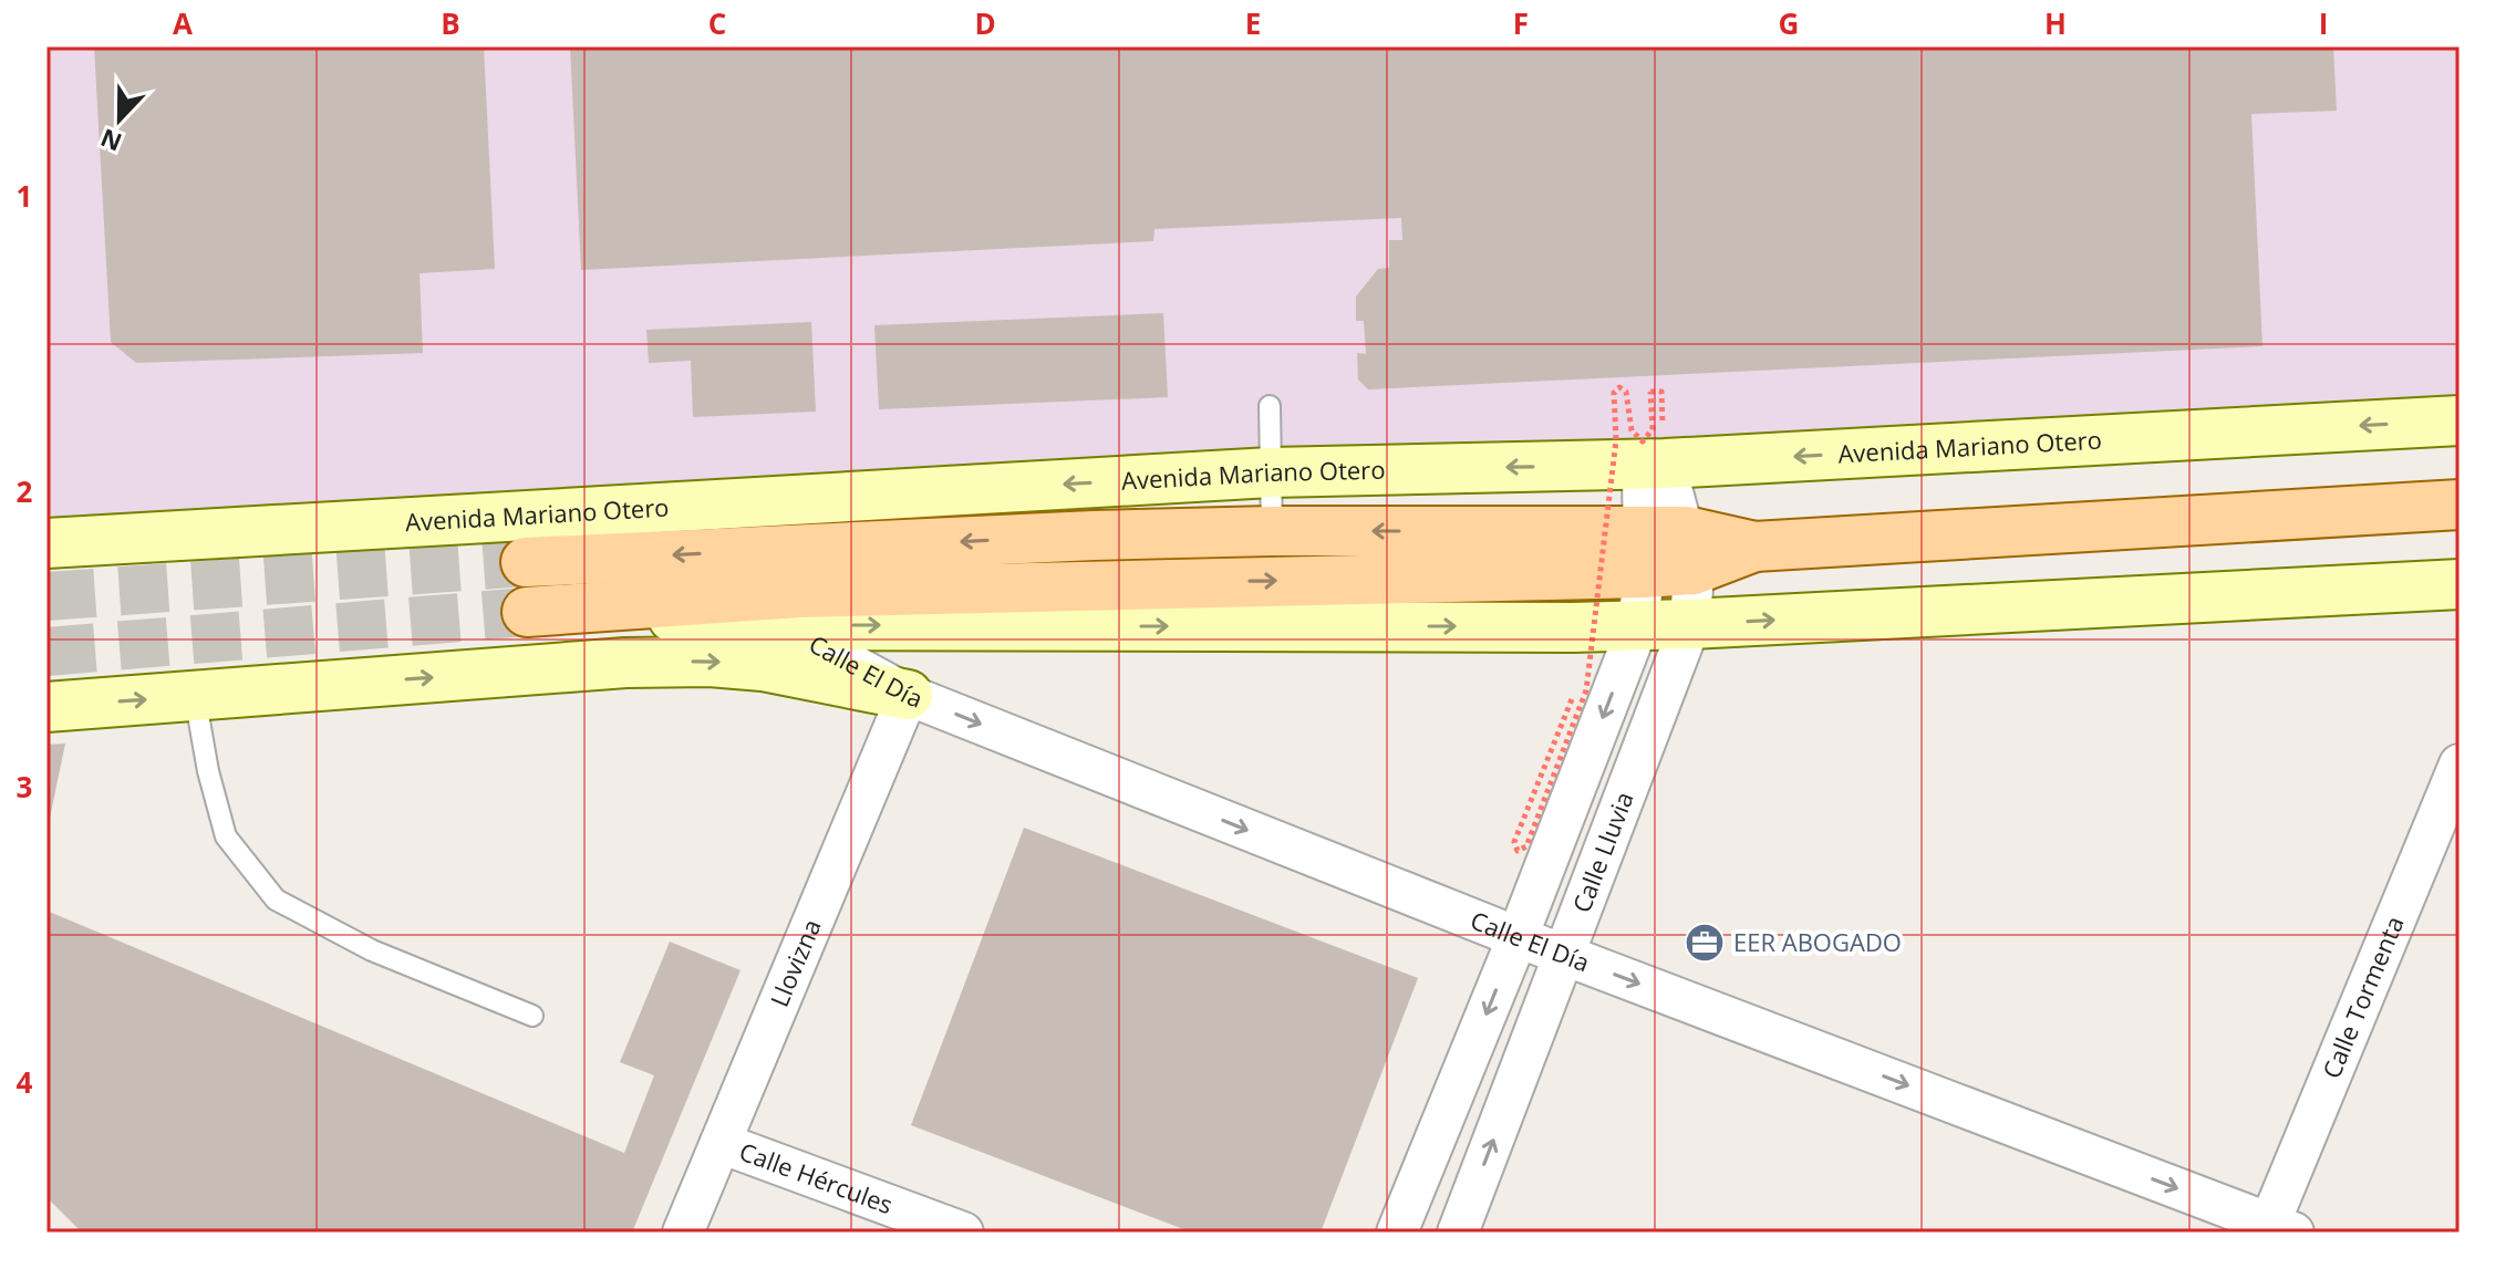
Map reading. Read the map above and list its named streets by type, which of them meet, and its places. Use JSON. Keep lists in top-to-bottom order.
{
  "streets": {
    "main road": ["Avenida Mariano Otero"],
    "street": [
      "Calle El Día",
      "Calle Lluvia",
      "Llovizna",
      "Calle Tormenta",
      "Calle Hércules"
    ]
  },
  "crossings": [
    ["Avenida Mariano Otero", "Calle El Día"],
    ["Avenida Mariano Otero", "Calle Lluvia"],
    ["Calle El Día", "Calle Lluvia"],
    ["Calle El Día", "Llovizna"],
    ["Calle El Día", "Calle Tormenta"],
    ["Llovizna", "Calle Hércules"]
  ],
  "one_way": ["Calle El Día"],
  "places": {
    "office": ["EER ABOGADO"]
  },
  "north": "bottom",
  "grid": {
    "columns": [
      "A",
      "B",
      "C",
      "D",
      "E",
      "F",
      "G",
      "H",
      "I"
    ],
    "rows": [
      "1",
      "2",
      "3",
      "4"
    ]
  }
}
